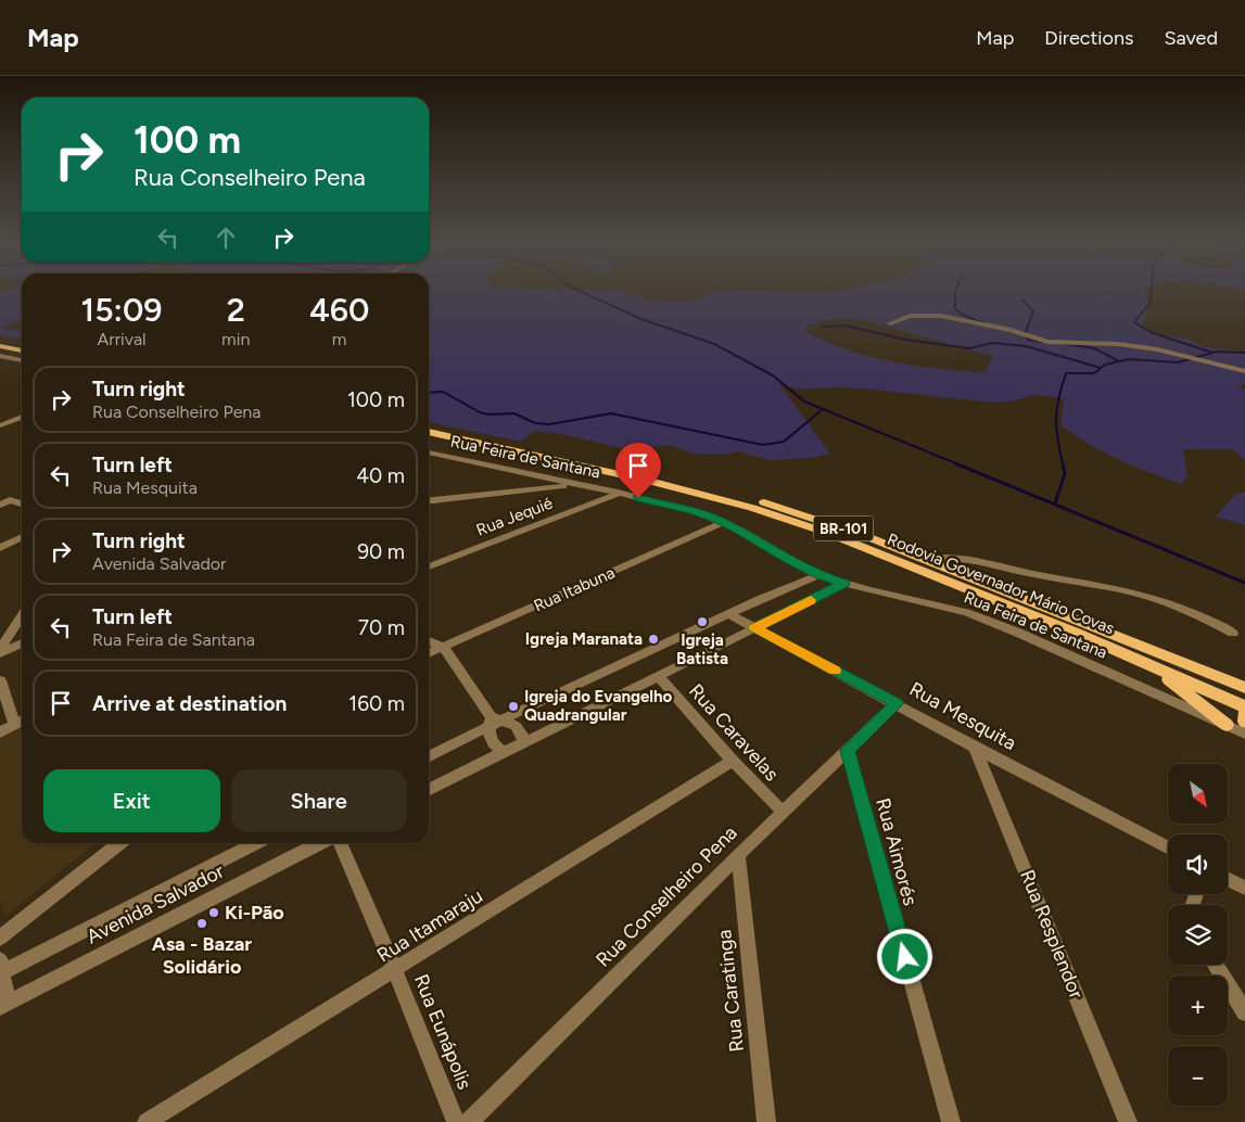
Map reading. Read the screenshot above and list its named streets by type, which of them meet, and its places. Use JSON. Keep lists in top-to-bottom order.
{
  "streets": {
    "main road": ["BR-101", "Rodovia Governador Mário Covas"],
    "street": [
      "Rua Feira de Santana",
      "Rua Jequié",
      "Rua Itabuna",
      "Rua Mesquita",
      "Rua Caravelas",
      "Rua Aimorés",
      "Rua Conselheiro Pena",
      "Avenida Salvador",
      "Rua Itamaraju",
      "Rua Resplendor",
      "Rua Caratinga",
      "Rua Eunápolis"
    ]
  },
  "crossings": [
    ["Rua Feira de Santana", "Rua Jequié"],
    ["Rua Feira de Santana", "Rua Itabuna"],
    ["Rua Mesquita", "Rua Conselheiro Pena"],
    ["Rua Mesquita", "Rua Resplendor"],
    ["Rua Caravelas", "Rua Conselheiro Pena"],
    ["Rua Caravelas", "Rua Itamaraju"],
    ["Rua Aimorés", "Rua Conselheiro Pena"],
    ["Rua Conselheiro Pena", "Rua Caratinga"],
    ["Rua Itamaraju", "Rua Eunápolis"]
  ],
  "places": [
    "Igreja Batista",
    "Igreja Maranata",
    "Igreja do Evangelho Quadrangular",
    "Ki-Pão",
    "Asa - Bazar Solidário"
  ],
  "north": "bottom right",
  "page": {
    "header": "Map",
    "nav": ["Map", "Directions", "Saved"],
    "turn": ["100 m", "Rua Conselheiro Pena"],
    "eta": [
      "15:09",
      "Arrival",
      "2",
      "min",
      "460",
      "m"
    ],
    "list": [
      {
        "name": "Turn right",
        "note": "Rua Conselheiro Pena",
        "value": "100 m"
      },
      {
        "name": "Turn left",
        "note": "Rua Mesquita",
        "value": "40 m"
      },
      {
        "name": "Turn right",
        "note": "Avenida Salvador",
        "value": "90 m"
      },
      {
        "name": "Turn left",
        "note": "Rua Feira de Santana",
        "value": "70 m"
      },
      {
        "name": "Arrive at destination",
        "value": "160 m"
      }
    ],
    "buttons": ["Exit", "Share"],
    "map_buttons": ["+", "−"]
  }
}
